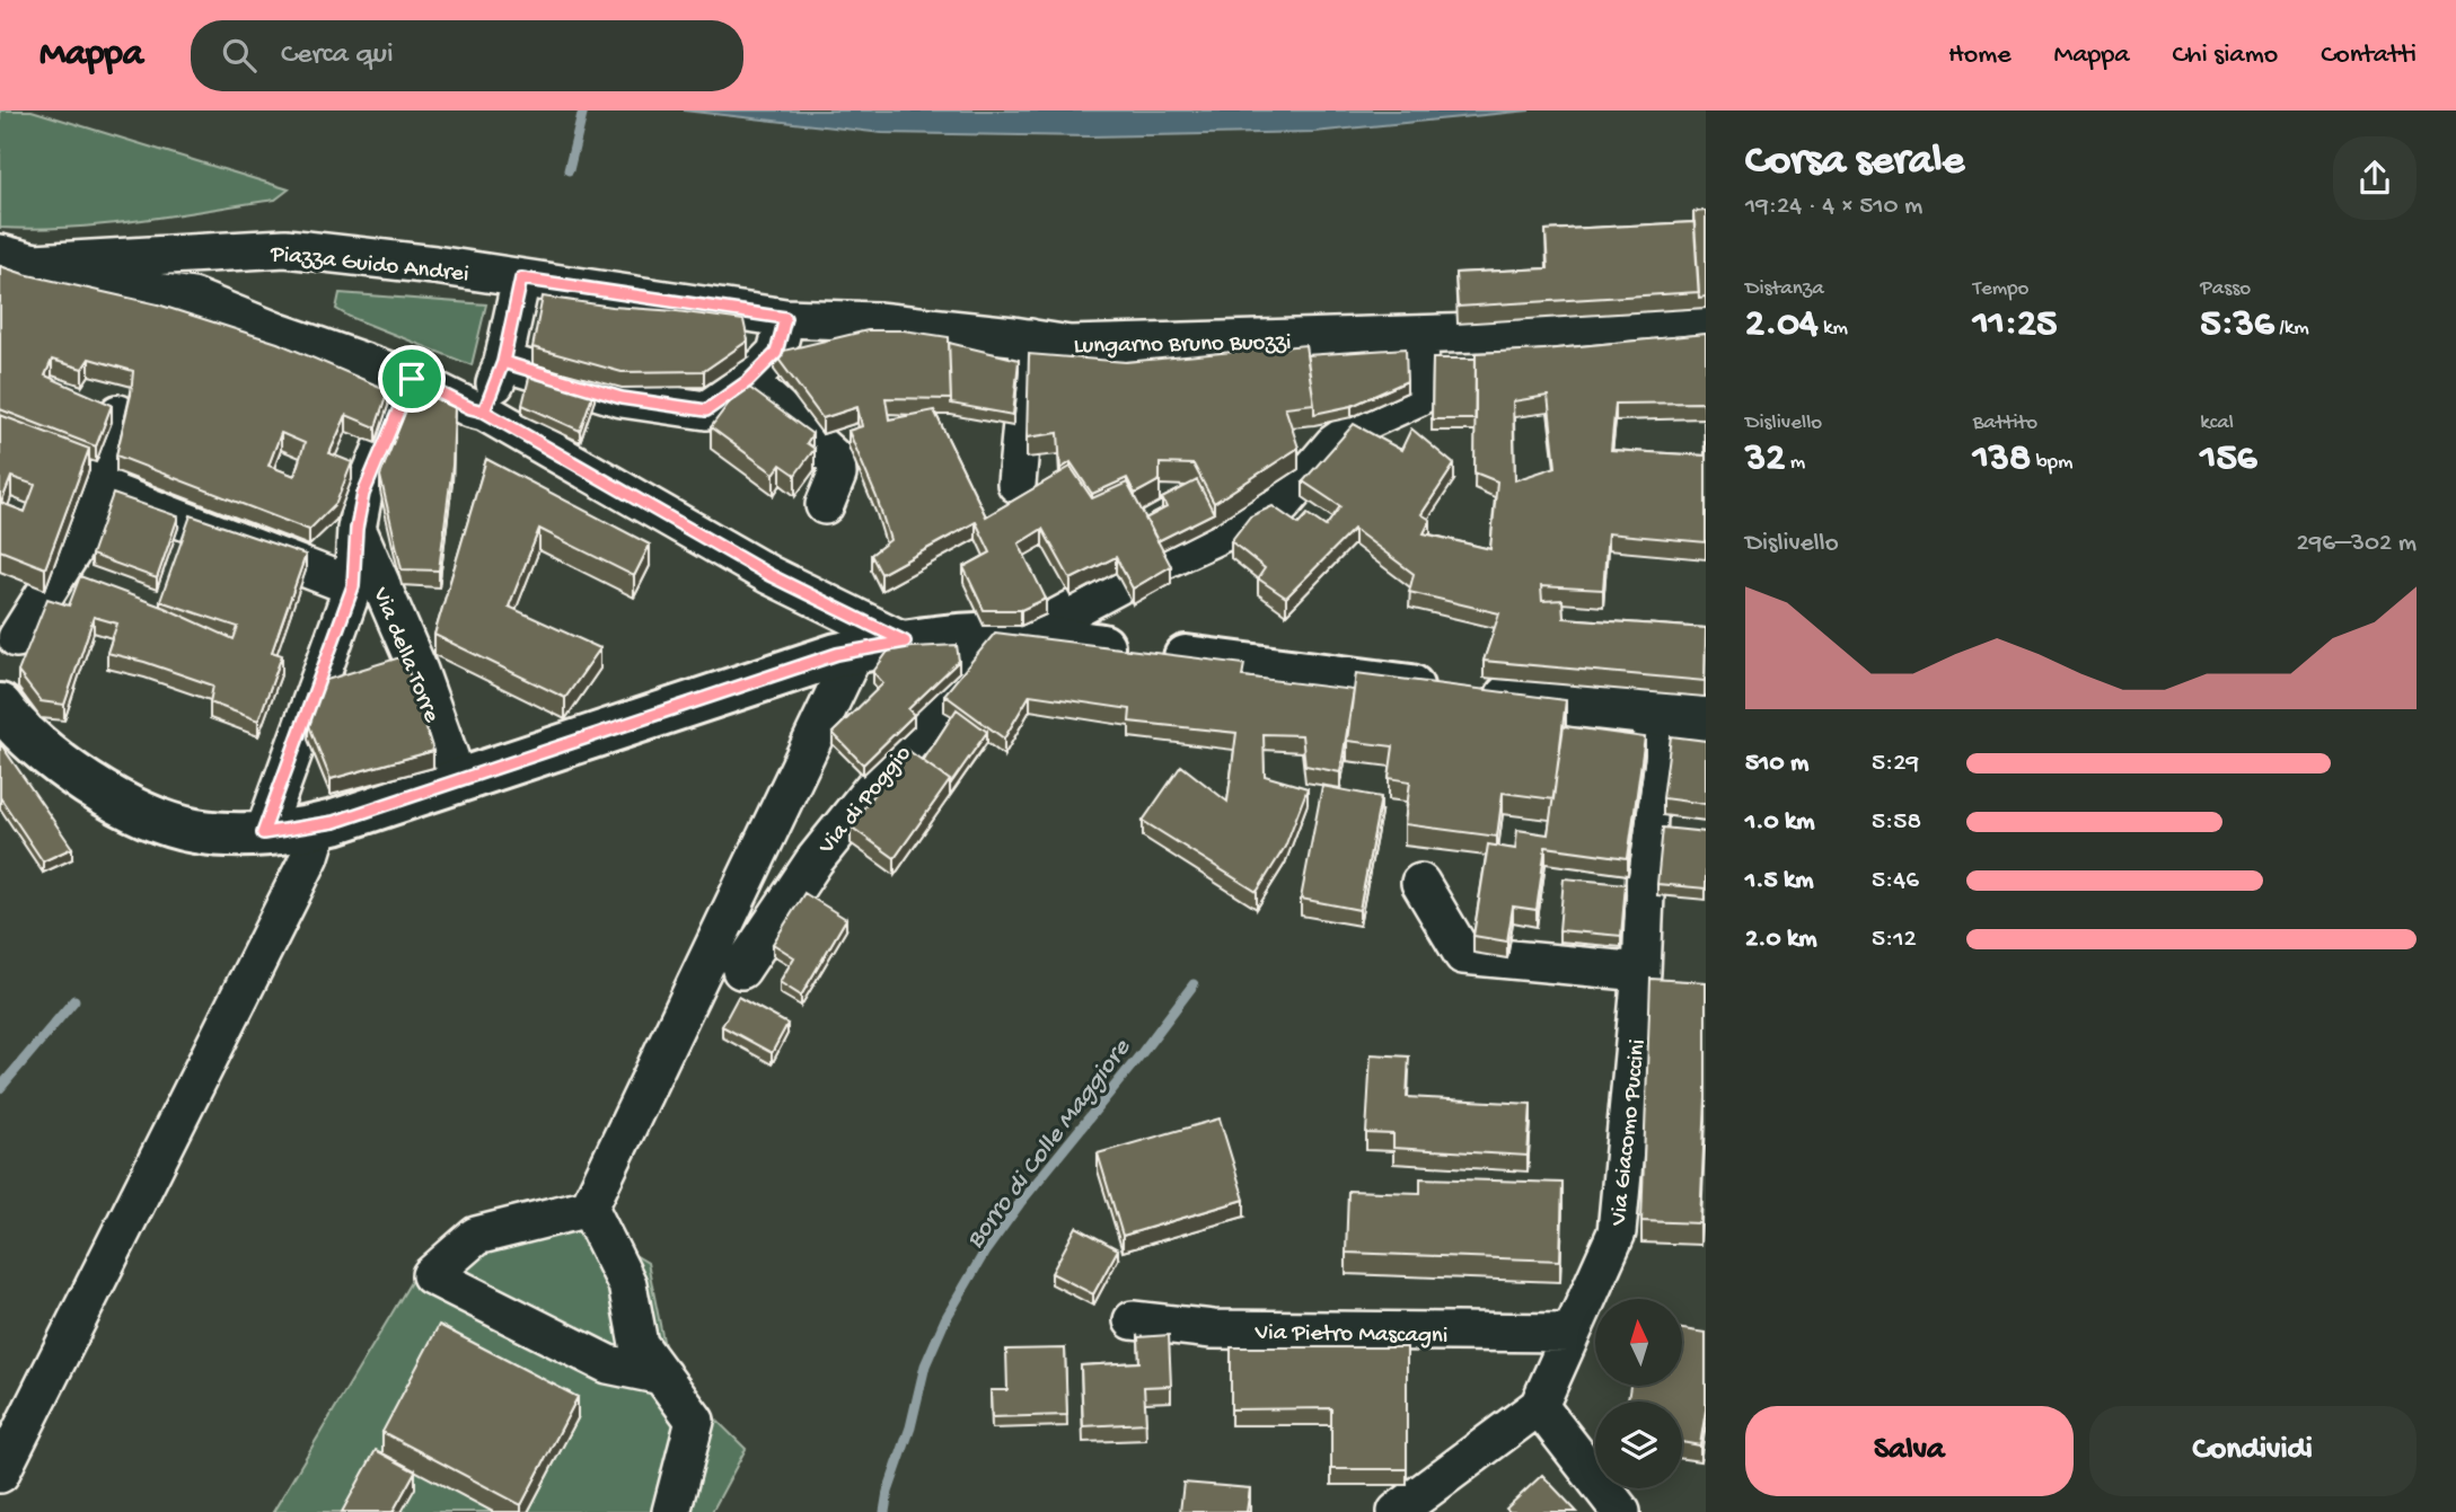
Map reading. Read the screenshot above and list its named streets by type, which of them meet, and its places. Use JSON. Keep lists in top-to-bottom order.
{
  "streets": {
    "street": [
      "Piazza Guido Andrei",
      "Lungarno Bruno Buozzi",
      "Via della Torre",
      "Via di Poggio",
      "Via Giacomo Puccini",
      "Via Pietro Mascagni"
    ]
  },
  "crossings": [
    ["Piazza Guido Andrei", "Lungarno Bruno Buozzi"],
    ["Via Giacomo Puccini", "Via Pietro Mascagni"]
  ],
  "water": ["Borro di Colle Maggiore"],
  "north": "top",
  "page": {
    "header": "Mappa",
    "search": "Cerca qui",
    "nav": [
      "Home",
      "Mappa",
      "Chi siamo",
      "Contatti"
    ],
    "heading": ["Corsa serale", "19:24 · 4 × 510 m"],
    "stats": [
      ["Distanza", "2.04 km"],
      ["Tempo", "11:25"],
      ["Passo", "5:36 /km"],
      ["Dislivello", "32 m"],
      ["Battito", "138 bpm"],
      ["kcal", "156"]
    ],
    "chart": ["Dislivello", "296–302 m"],
    "list": [
      {
        "name": "510 m",
        "note": "5:29"
      },
      {
        "name": "1.0 km",
        "note": "5:58"
      },
      {
        "name": "1.5 km",
        "note": "5:46"
      },
      {
        "name": "2.0 km",
        "note": "5:12"
      }
    ],
    "buttons": ["Salva", "Condividi"]
  }
}
